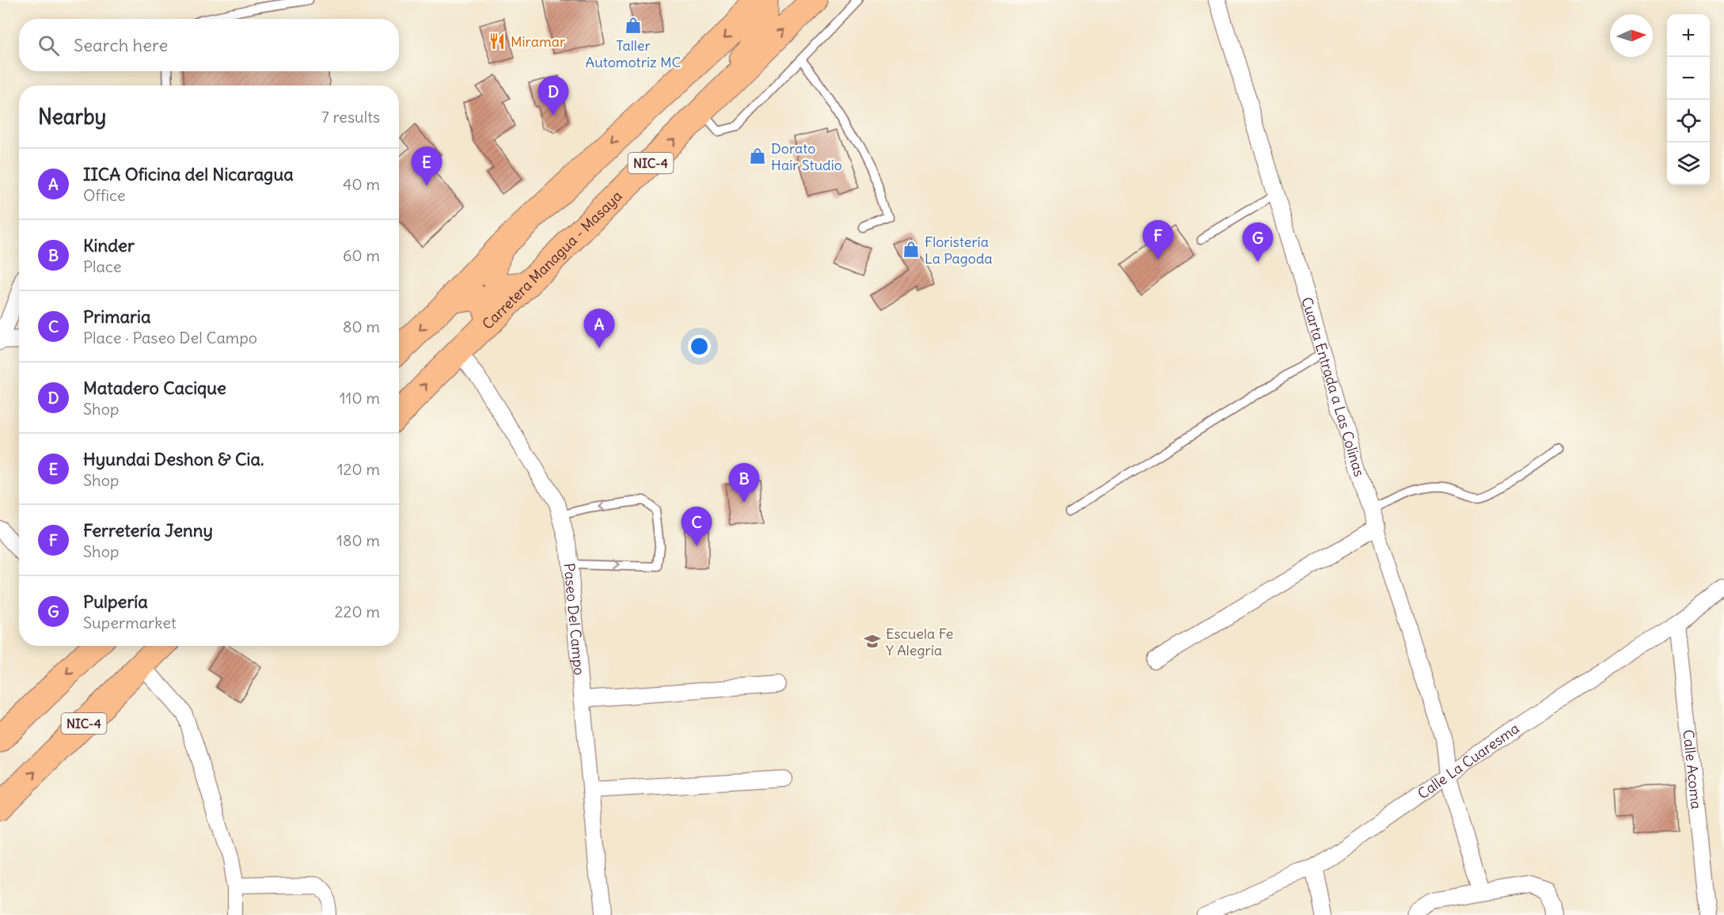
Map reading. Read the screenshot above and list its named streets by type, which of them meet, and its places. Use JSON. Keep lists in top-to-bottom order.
{
  "streets": {
    "highway": ["NIC-4", "Carretera Managua - Masaya"],
    "street": [
      "Cuarta Entrada a Las Colinas",
      "Paseo Del Campo",
      "Calle La Cuaresma",
      "Calle Acoma"
    ]
  },
  "crossings": [
    ["Carretera Managua - Masaya", "Paseo Del Campo"],
    ["Cuarta Entrada a Las Colinas", "Calle La Cuaresma"],
    ["Calle La Cuaresma", "Calle Acoma"]
  ],
  "places": {
    "shop": ["Taller Automotriz MC", "Dorato Hair Studio", "Floristería La Pagoda"],
    "restaurant": ["Miramar"],
    "school or university": ["Escuela Fe Y Alegría"]
  },
  "north": "right",
  "page": {
    "map_buttons": ["+", "−"],
    "search": "Search here",
    "pins": [
      "D",
      "E",
      "F",
      "G",
      "A",
      "B",
      "C"
    ],
    "heading": ["Nearby", "7 results"],
    "list": [
      {
        "mark": "A",
        "name": "IICA Oficina del Nicaragua",
        "note": "Office",
        "value": "40 m"
      },
      {
        "mark": "B",
        "name": "Kinder",
        "note": "Place",
        "value": "60 m"
      },
      {
        "mark": "C",
        "name": "Primaria",
        "note": "Place · Paseo Del Campo",
        "value": "80 m"
      },
      {
        "mark": "D",
        "name": "Matadero Cacique",
        "note": "Shop",
        "value": "110 m"
      },
      {
        "mark": "E",
        "name": "Hyundai Deshon & Cia.",
        "note": "Shop",
        "value": "120 m"
      },
      {
        "mark": "F",
        "name": "Ferretería Jenny",
        "note": "Shop",
        "value": "180 m"
      },
      {
        "mark": "G",
        "name": "Pulpería",
        "note": "Supermarket",
        "value": "220 m"
      }
    ]
  }
}
